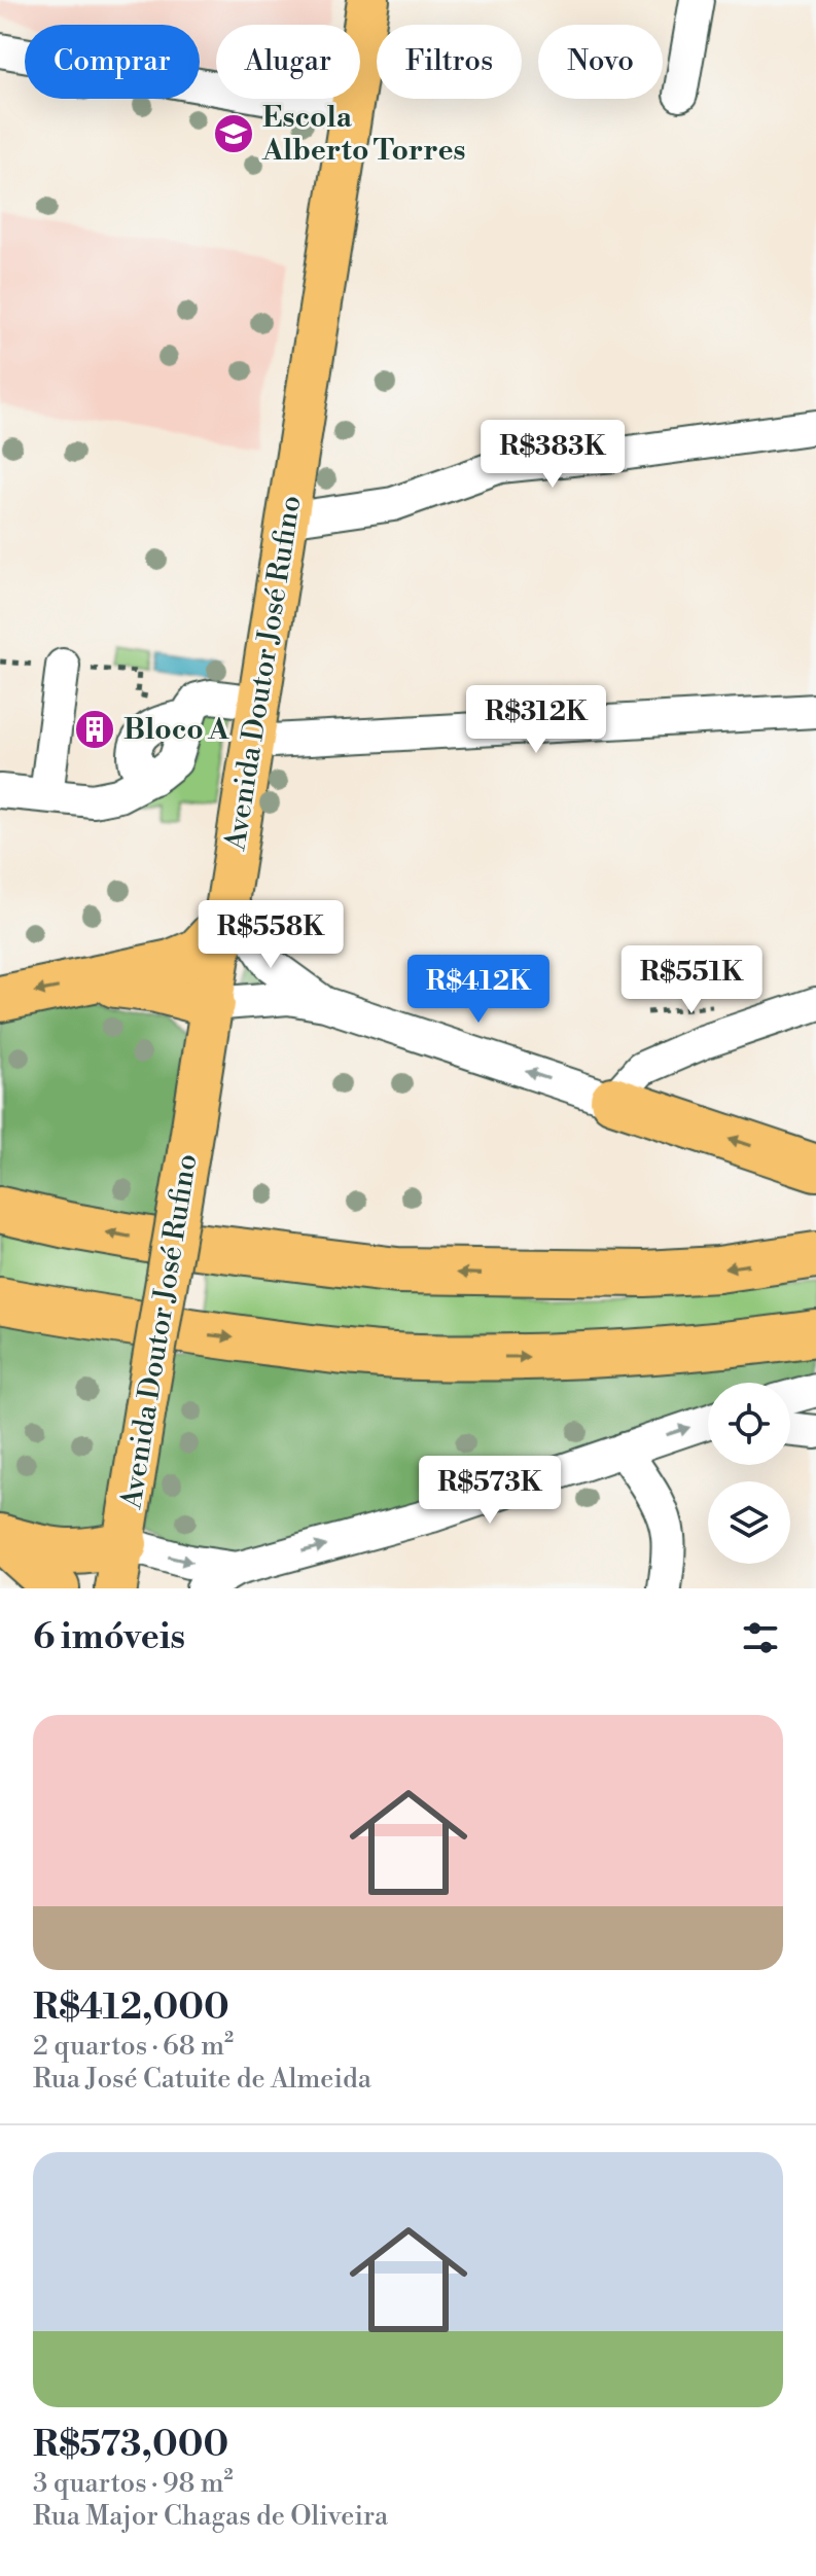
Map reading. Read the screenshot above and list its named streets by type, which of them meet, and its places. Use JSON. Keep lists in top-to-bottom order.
{
  "streets": {
    "main road": ["Avenida Doutor José Rufino"]
  },
  "places": {
    "school or university": ["Escola Alberto Torres"],
    "building": ["Bloco A"]
  },
  "page": {
    "chip": [
      "Comprar",
      "Alugar",
      "Filtros",
      "Novo"
    ],
    "price": [
      "R$383K",
      "R$312K",
      "R$558K",
      "R$551K",
      "R$412K",
      "R$573K"
    ],
    "heading": "6 imóveis",
    "list": [
      {
        "name": "R$412,000",
        "note": "2 quartos · 68 m² · Rua José Catuite de Almeida"
      },
      {
        "name": "R$573,000",
        "note": "3 quartos · 98 m² · Rua Major Chagas de Oliveira"
      }
    ]
  }
}
